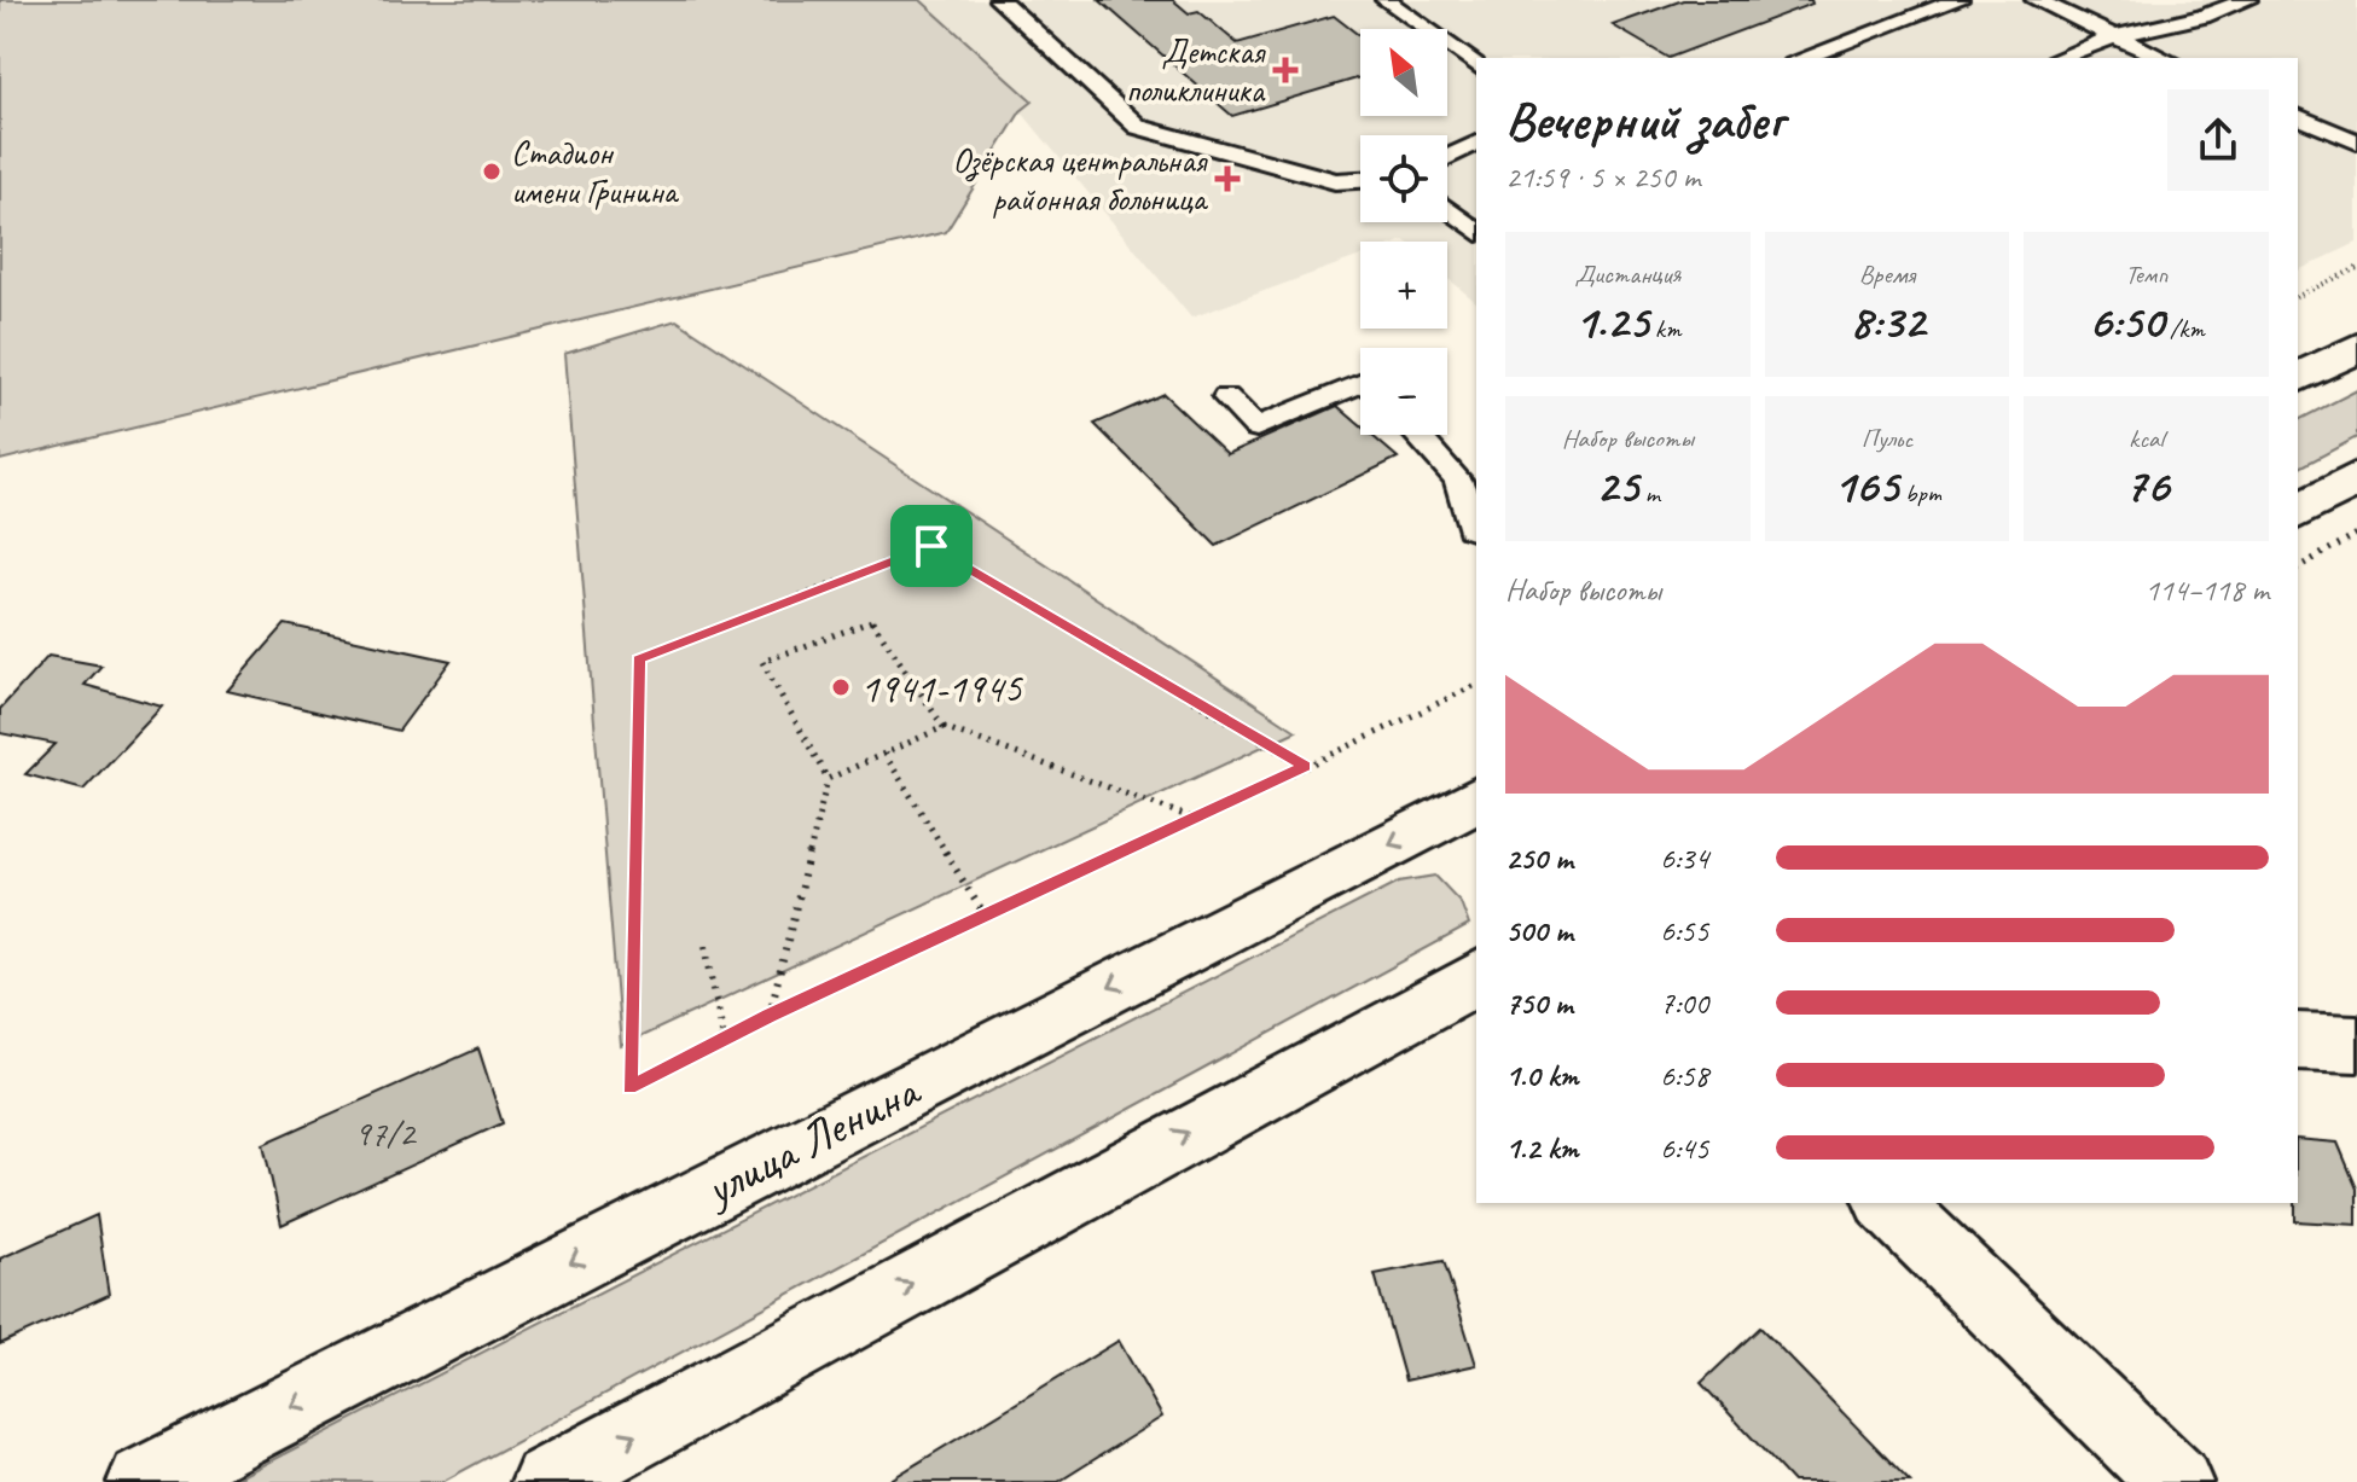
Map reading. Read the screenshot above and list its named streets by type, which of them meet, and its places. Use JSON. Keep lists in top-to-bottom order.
{
  "streets": {
    "main road": ["улица Ленина"]
  },
  "places": {
    "health": ["Детская поликлиника", "Озёрская центральная районная больница"],
    "other": ["Стадион имени Гринина", "1941-1945"]
  },
  "house_numbers": ["97/2"],
  "north": "top left",
  "page": {
    "map_buttons": ["+", "−"],
    "heading": ["Вечерний забег", "21:59 · 5 × 250 m"],
    "stats": [
      ["Дистанция", "1.25 km"],
      ["Время", "8:32"],
      ["Темп", "6:50 /km"],
      ["Набор высоты", "25 m"],
      ["Пульс", "165 bpm"],
      ["kcal", "76"]
    ],
    "chart": ["Набор высоты", "114–118 m"],
    "list": [
      {
        "name": "250 m",
        "note": "6:34"
      },
      {
        "name": "500 m",
        "note": "6:55"
      },
      {
        "name": "750 m",
        "note": "7:00"
      },
      {
        "name": "1.0 km",
        "note": "6:58"
      },
      {
        "name": "1.2 km",
        "note": "6:45"
      }
    ]
  }
}
